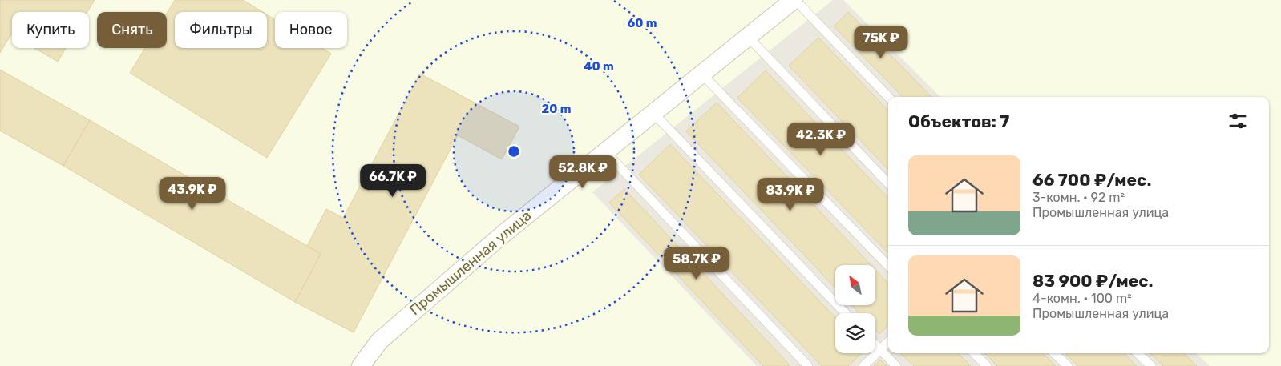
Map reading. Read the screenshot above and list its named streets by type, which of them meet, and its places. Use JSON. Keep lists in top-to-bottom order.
{
  "streets": {
    "street": ["Промышленная улица"]
  },
  "north": "top left",
  "page": {
    "chip": [
      "Купить",
      "Снять",
      "Фильтры",
      "Новое"
    ],
    "price": [
      "75K ₽",
      "42.3K ₽",
      "52.8K ₽",
      "66.7K ₽",
      "43.9K ₽",
      "83.9K ₽",
      "58.7K ₽"
    ],
    "heading": "Объектов: 7",
    "list": [
      {
        "name": "66 700 ₽/мес.",
        "note": "3-комн. · 92 m² · Промышленная улица"
      },
      {
        "name": "83 900 ₽/мес.",
        "note": "4-комн. · 100 m² · Промышленная улица"
      }
    ]
  },
  "rings": ["60 m", "40 m", "20 m"]
}
